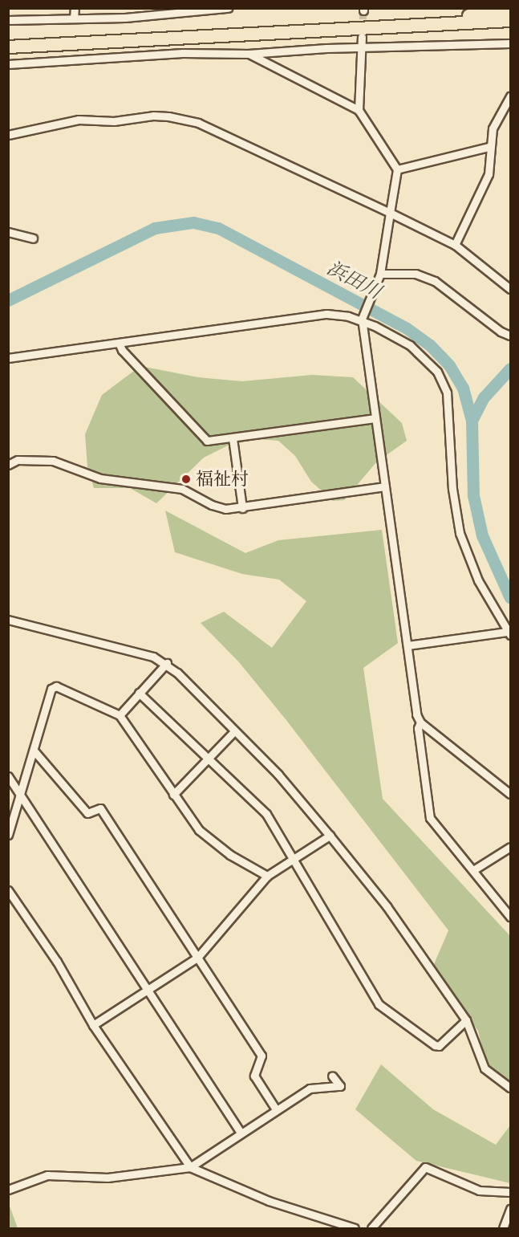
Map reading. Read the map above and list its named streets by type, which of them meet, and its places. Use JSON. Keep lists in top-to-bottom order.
{
  "water": ["浜田川"],
  "places": ["福祉村"]
}
